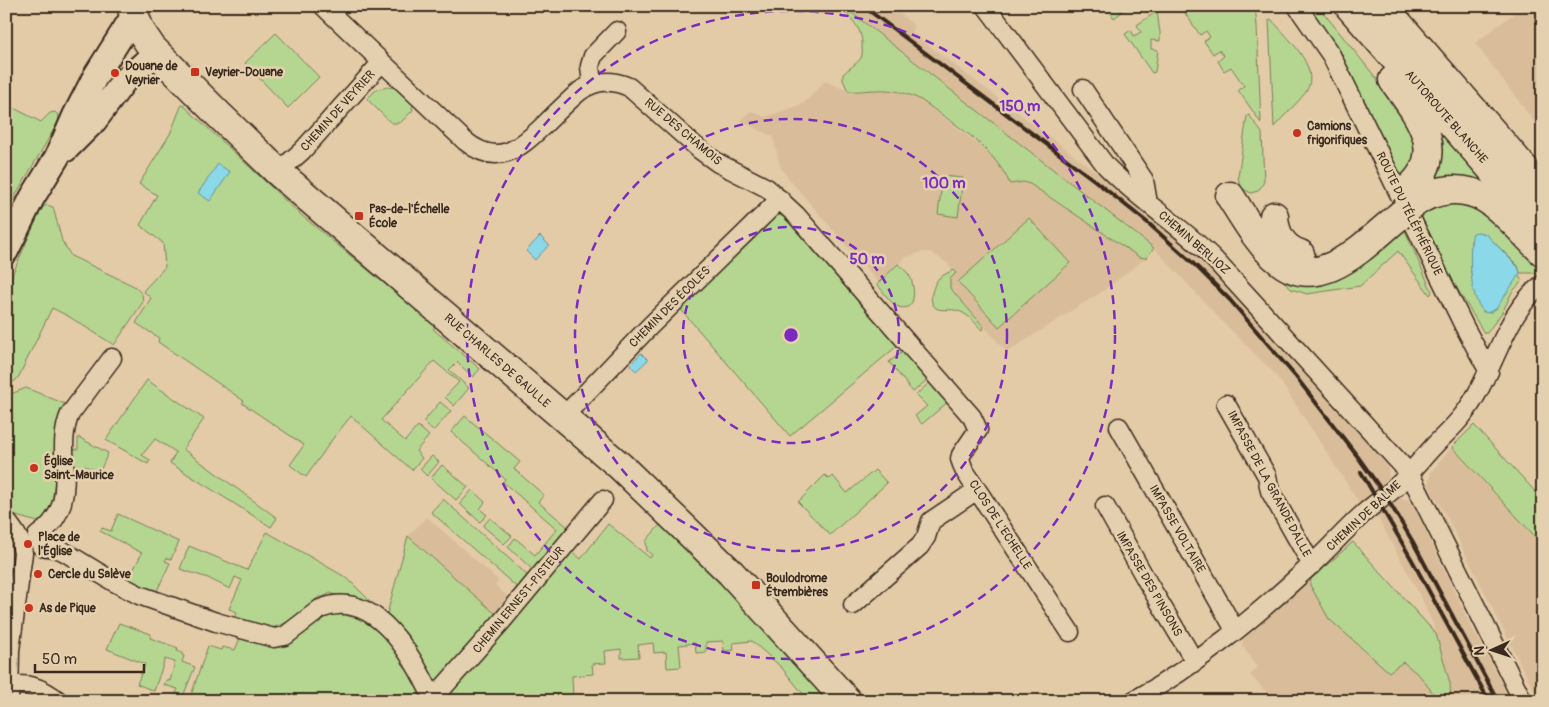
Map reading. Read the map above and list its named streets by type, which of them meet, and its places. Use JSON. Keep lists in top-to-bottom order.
{
  "streets": {
    "main road": ["AUTOROUTE BLANCHE", "RUE CHARLES DE GAULLE"],
    "street": [
      "CHEMIN DE VEYRIER",
      "RUE DES CHAMOIS",
      "ROUTE DU TÉLÉPHÉRIQUE",
      "CHEMIN BERLIOZ",
      "CHEMIN DES ÉCOLES",
      "IMPASSE DE LA GRANDE DALLE",
      "CHEMIN DE BALME",
      "CLOS DE L'ECHELLE",
      "IMPASSE VOLTAIRE",
      "IMPASSE DES PINSONS",
      "CHEMIN ERNEST-PISTEUR"
    ]
  },
  "crossings": [
    ["CHEMIN DE VEYRIER", "RUE CHARLES DE GAULLE"],
    ["RUE DES CHAMOIS", "CHEMIN DES ÉCOLES"],
    ["RUE DES CHAMOIS", "CLOS DE L'ECHELLE"],
    ["ROUTE DU TÉLÉPHÉRIQUE", "CHEMIN DE BALME"],
    ["CHEMIN BERLIOZ", "CHEMIN DE BALME"],
    ["CHEMIN DES ÉCOLES", "RUE CHARLES DE GAULLE"],
    ["IMPASSE DE LA GRANDE DALLE", "CHEMIN DE BALME"],
    ["CHEMIN DE BALME", "IMPASSE VOLTAIRE"],
    ["CHEMIN DE BALME", "IMPASSE DES PINSONS"]
  ],
  "places": {
    "transit": ["Veyrier-Douane", "Pas-de-l'Échelle École", "Boulodrome Étrembières"],
    "other": [
      "Douane de Veyrier",
      "Camions frigorifiques",
      "Église Saint-Maurice",
      "Place de l'Église",
      "Cercle du Salève",
      "As de Pique"
    ]
  },
  "scale_bar": "50 m",
  "north": "left",
  "rings": ["150 m", "100 m", "50 m"]
}
